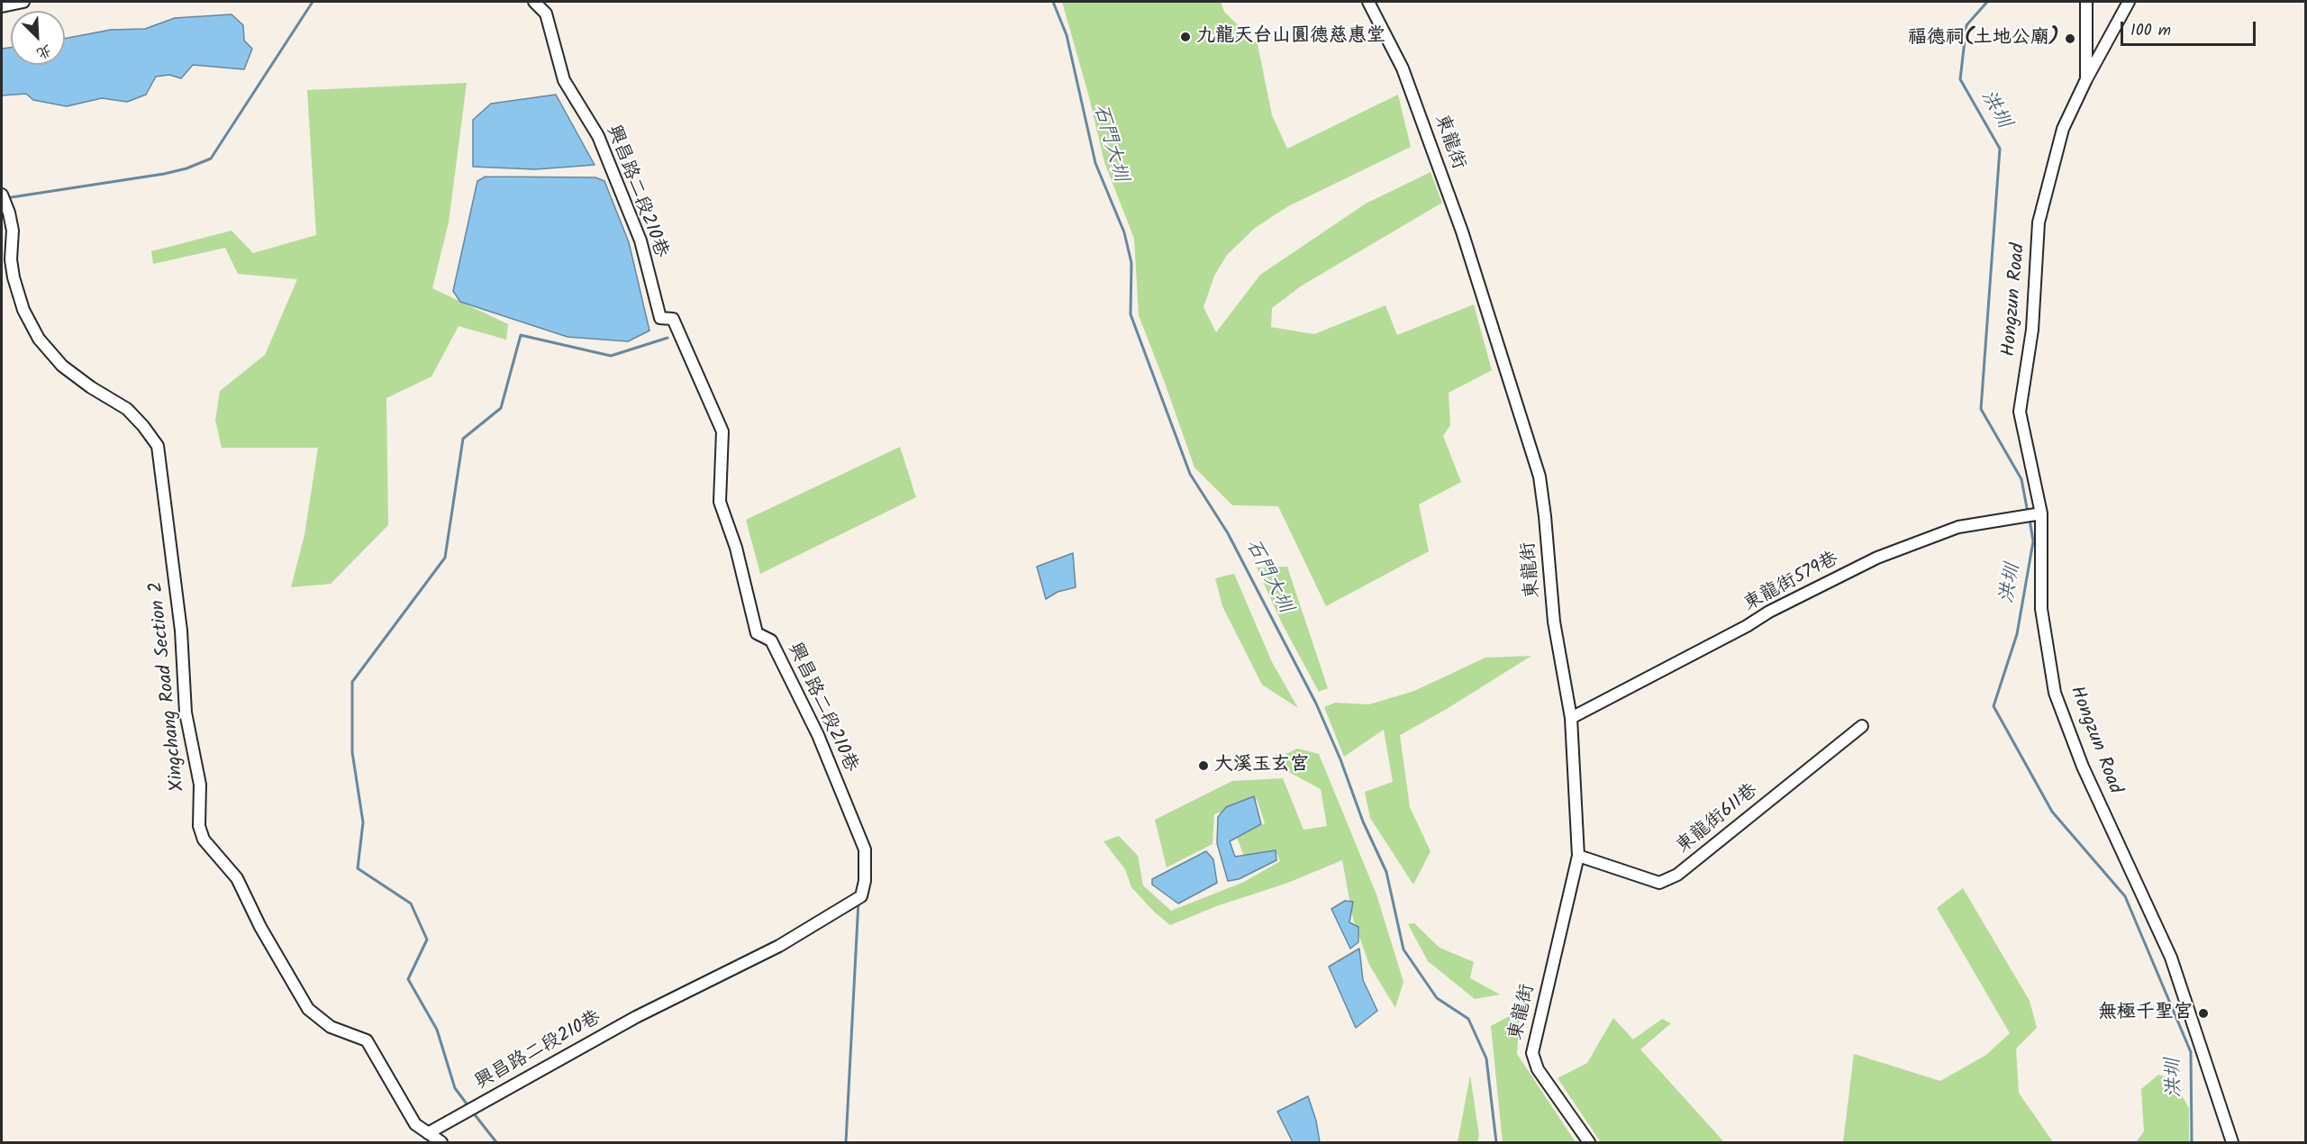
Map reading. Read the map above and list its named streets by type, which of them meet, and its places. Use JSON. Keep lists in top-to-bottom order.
{
  "streets": {
    "street": [
      "東龍街",
      "興昌路二段210巷",
      "Hongzun Road",
      "東龍街579巷",
      "Xingchang Road Section 2",
      "東龍街611巷"
    ]
  },
  "crossings": [
    ["東龍街", "東龍街579巷"],
    ["東龍街", "東龍街611巷"],
    ["興昌路二段210巷", "Xingchang Road Section 2"],
    ["Hongzun Road", "東龍街579巷"]
  ],
  "water": ["洪圳", "石門大圳"],
  "places": [
    "九龍天台山圓德慈惠堂",
    "福德祠(土地公廟)",
    "大溪玉玄宮",
    "無極千聖宮"
  ],
  "scale_bar": "100 m",
  "north": "bottom right"
}
